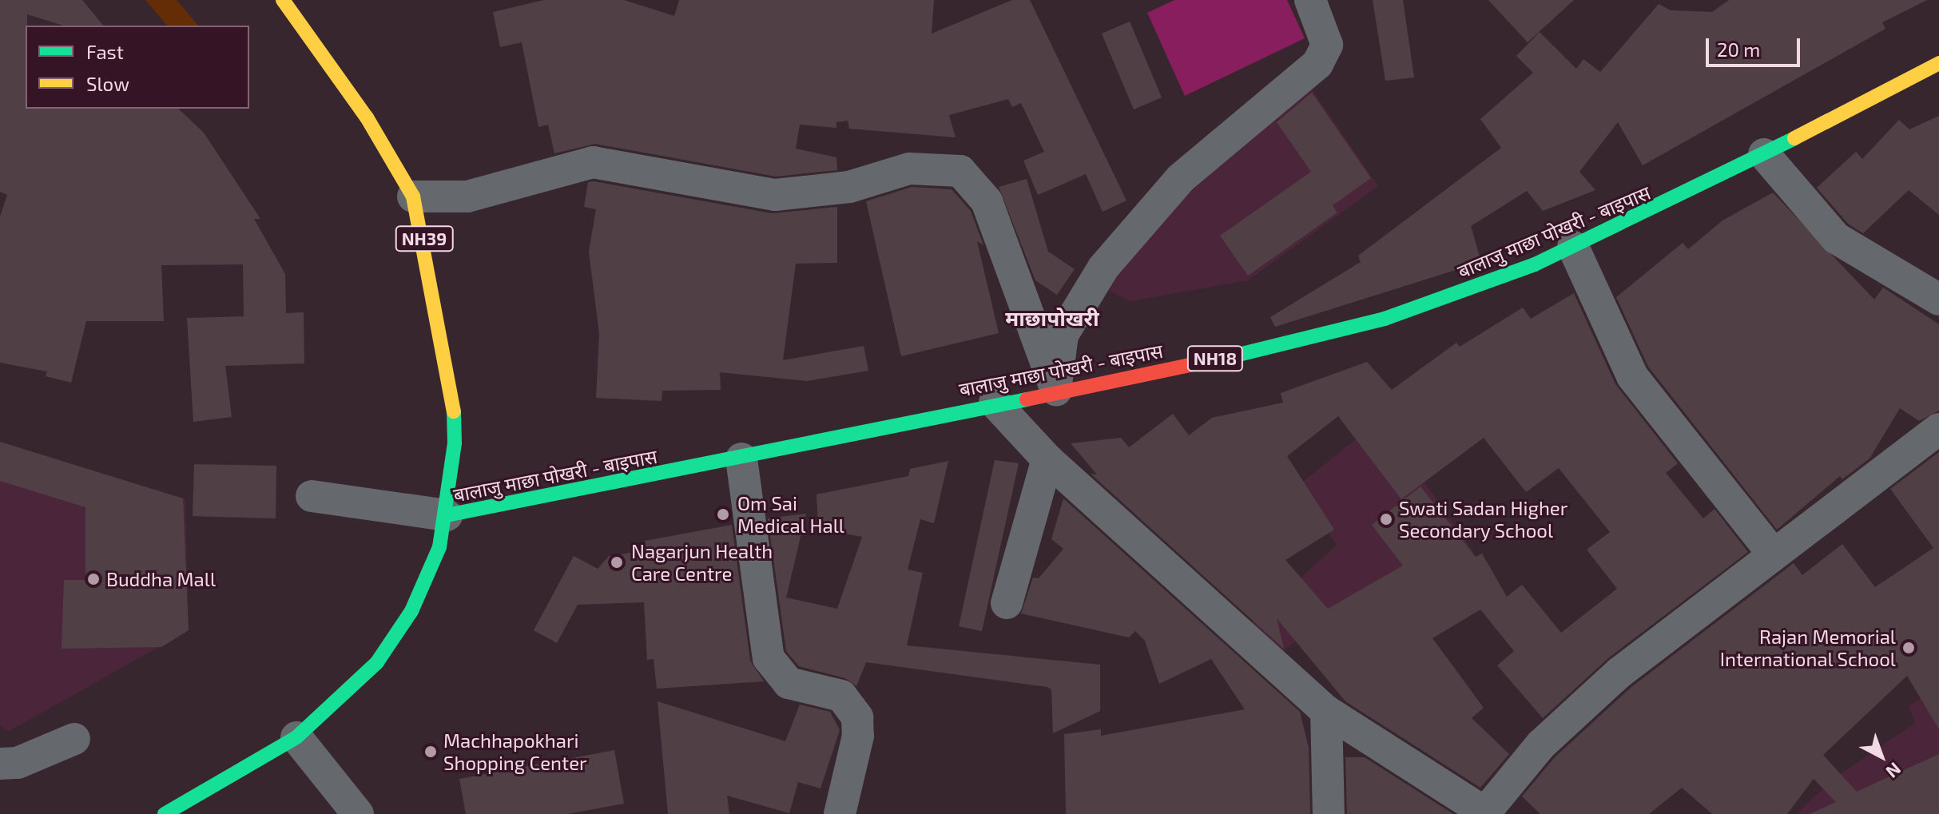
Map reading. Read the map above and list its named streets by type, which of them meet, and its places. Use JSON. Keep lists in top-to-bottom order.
{
  "streets": {
    "main road": ["बालाजु माछा पोखरी - बाइपास", "NH39", "NH18"]
  },
  "crossings": [
    ["बालाजु माछा पोखरी - बाइपास", "NH39"]
  ],
  "districts": ["माछापोखरी"],
  "places": [
    "Om Sai Medical Hall",
    "Swati Sadan Higher Secondary School",
    "Nagarjun Health Care Centre",
    "Buddha Mall",
    "Rajan Memorial International School",
    "Machhapokhari Shopping Center"
  ],
  "legend": ["Fast", "Slow"],
  "scale_bar": "20 m",
  "north": "bottom right"
}
